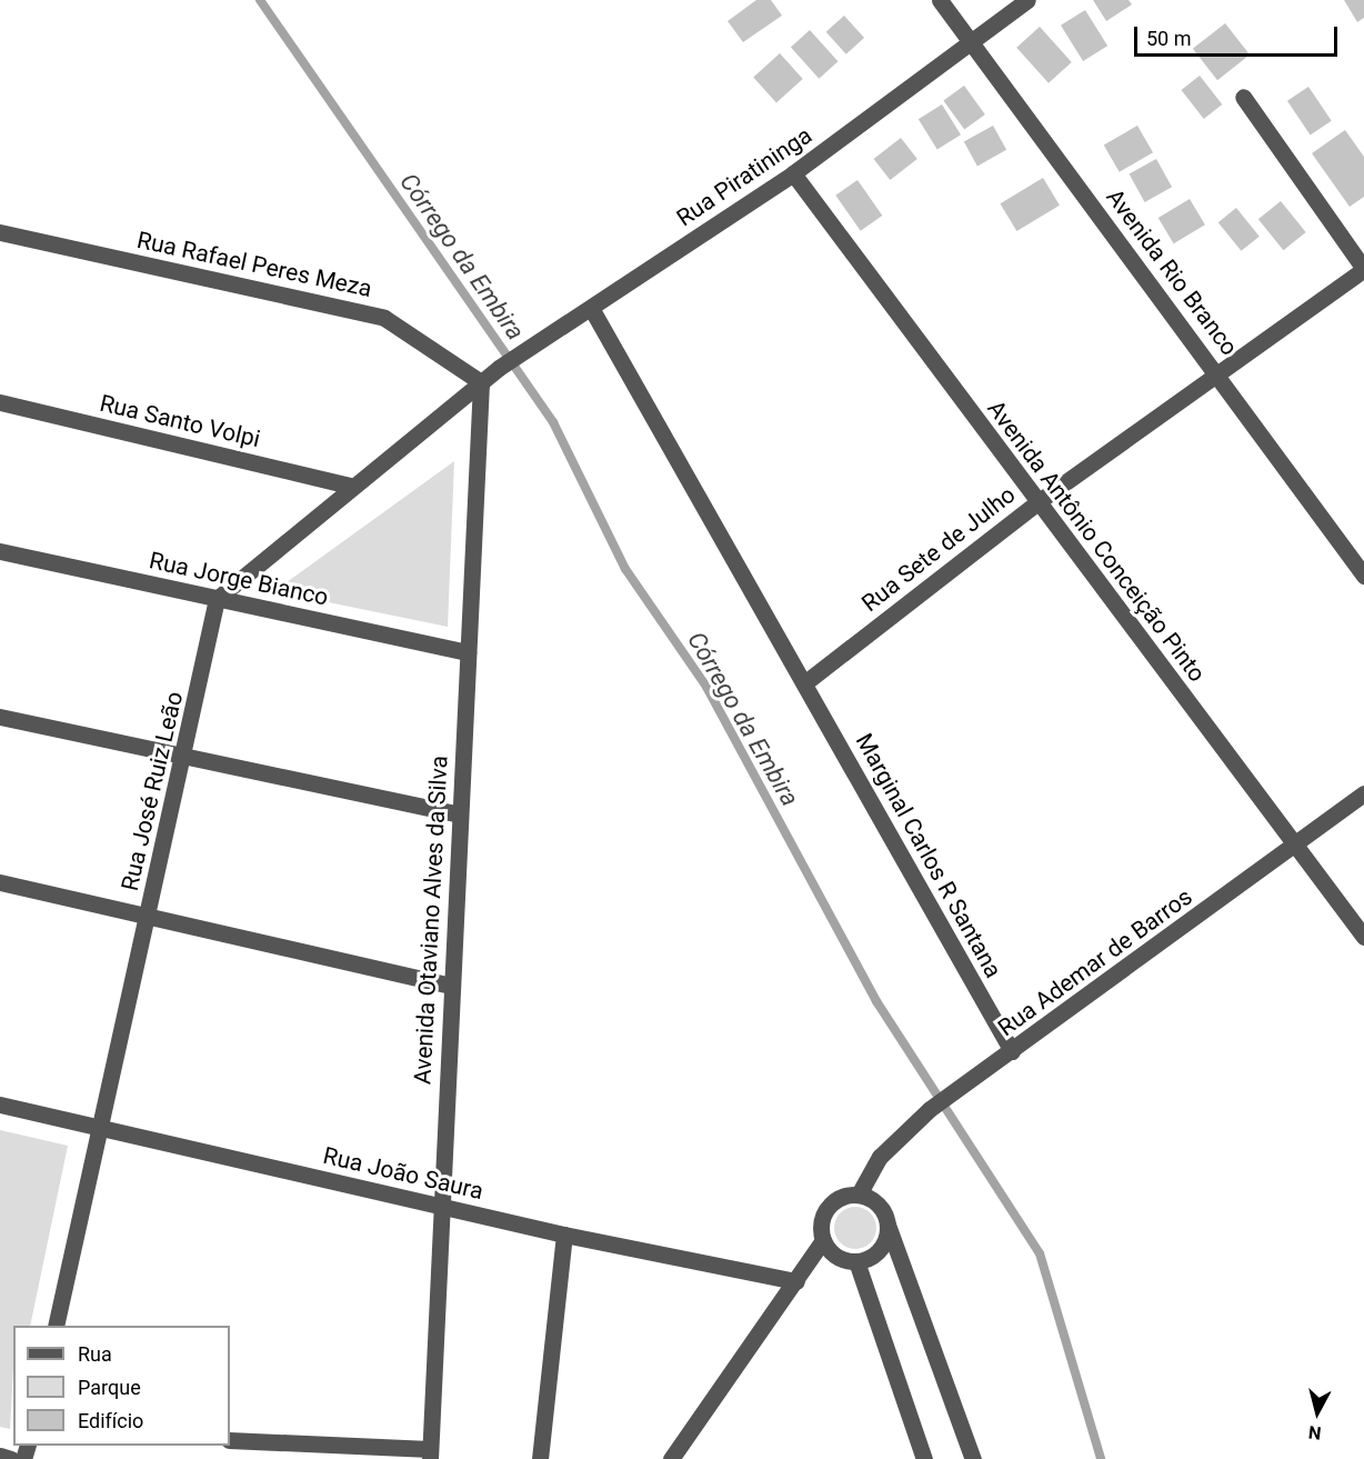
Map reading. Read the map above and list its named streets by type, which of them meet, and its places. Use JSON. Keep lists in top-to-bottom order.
{
  "streets": {
    "street": [
      "Rua Piratininga",
      "Rua Rafael Peres Meza",
      "Avenida Rio Branco",
      "Rua Santo Volpi",
      "Avenida Antônio Conceição Pinto",
      "Rua Sete de Julho",
      "Rua Jorge Bianco",
      "Rua José Ruiz Leão",
      "Marginal Carlos R Santana",
      "Avenida Otaviano Alves da Silva",
      "Rua Ademar de Barros",
      "Rua João Saura"
    ]
  },
  "crossings": [
    ["Rua Piratininga", "Rua Rafael Peres Meza"],
    ["Rua Piratininga", "Avenida Rio Branco"],
    ["Rua Piratininga", "Avenida Antônio Conceição Pinto"],
    ["Rua Piratininga", "Marginal Carlos R Santana"],
    ["Rua Piratininga", "Avenida Otaviano Alves da Silva"],
    ["Rua Rafael Peres Meza", "Avenida Otaviano Alves da Silva"],
    ["Avenida Rio Branco", "Rua Sete de Julho"],
    ["Avenida Antônio Conceição Pinto", "Rua Sete de Julho"],
    ["Avenida Antônio Conceição Pinto", "Rua Ademar de Barros"],
    ["Rua Sete de Julho", "Marginal Carlos R Santana"],
    ["Rua Jorge Bianco", "Rua José Ruiz Leão"],
    ["Rua Jorge Bianco", "Avenida Otaviano Alves da Silva"],
    ["Rua José Ruiz Leão", "Rua João Saura"],
    ["Marginal Carlos R Santana", "Rua Ademar de Barros"],
    ["Avenida Otaviano Alves da Silva", "Rua João Saura"]
  ],
  "water": ["Córrego da Embira"],
  "legend": ["Rua", "Parque", "Edifício"],
  "scale_bar": "50 m",
  "north": "bottom"
}
